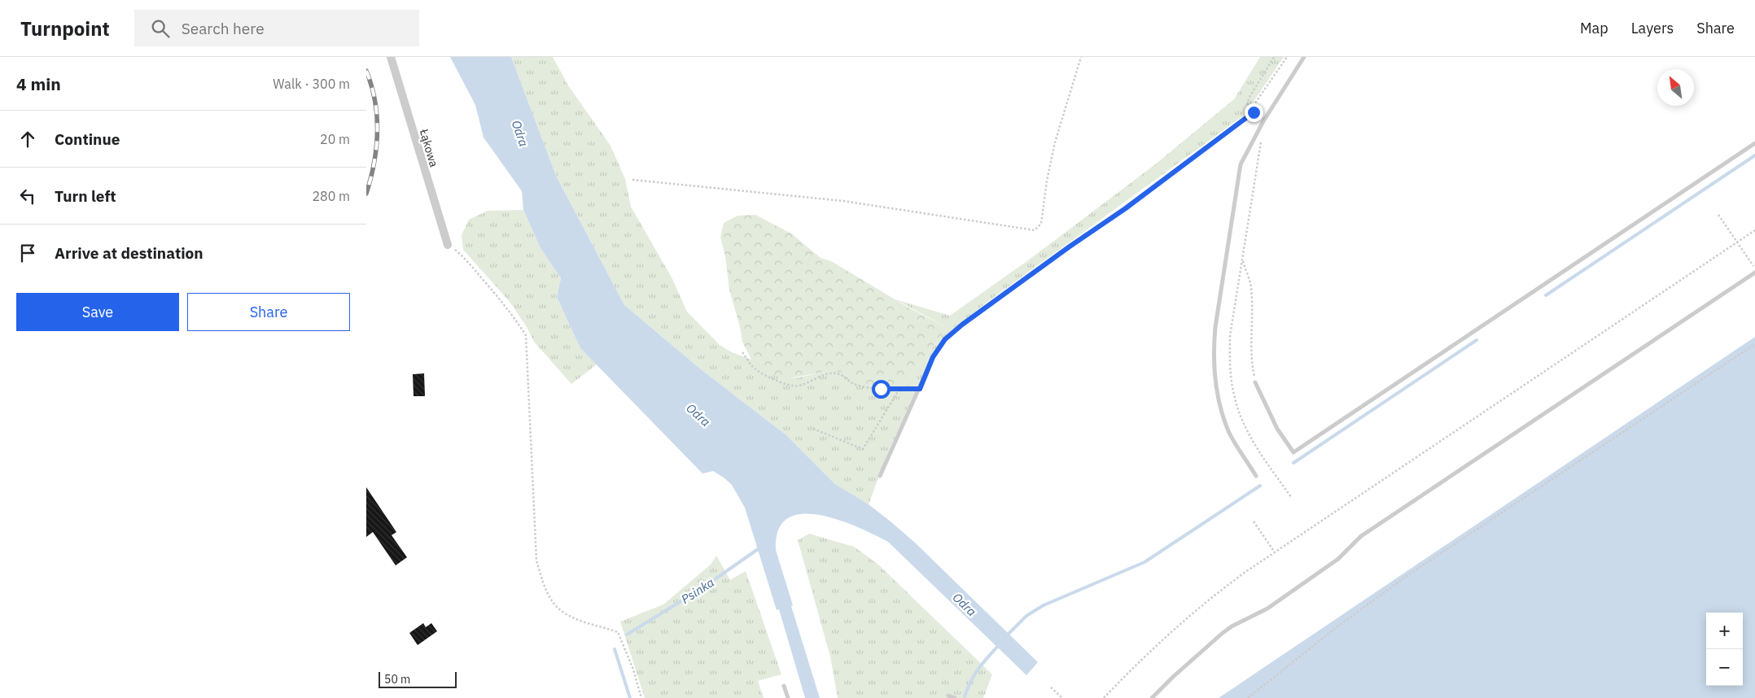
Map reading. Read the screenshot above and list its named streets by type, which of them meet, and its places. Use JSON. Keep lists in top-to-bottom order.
{
  "streets": {
    "street": ["Łąkowa"]
  },
  "water": ["Odra", "Psinka"],
  "scale_bar": "50 m",
  "north": "top left",
  "page": {
    "header": "Turnpoint",
    "search": "Search here",
    "nav": ["Map", "Layers", "Share"],
    "heading": ["4 min", "Walk · 300 m"],
    "list": [
      ["Continue", "20 m"],
      ["Turn left", "280 m"],
      "Arrive at destination"
    ],
    "buttons": ["Save", "Share"],
    "map_buttons": ["+", "−"],
    "scale": "50 m"
  }
}
